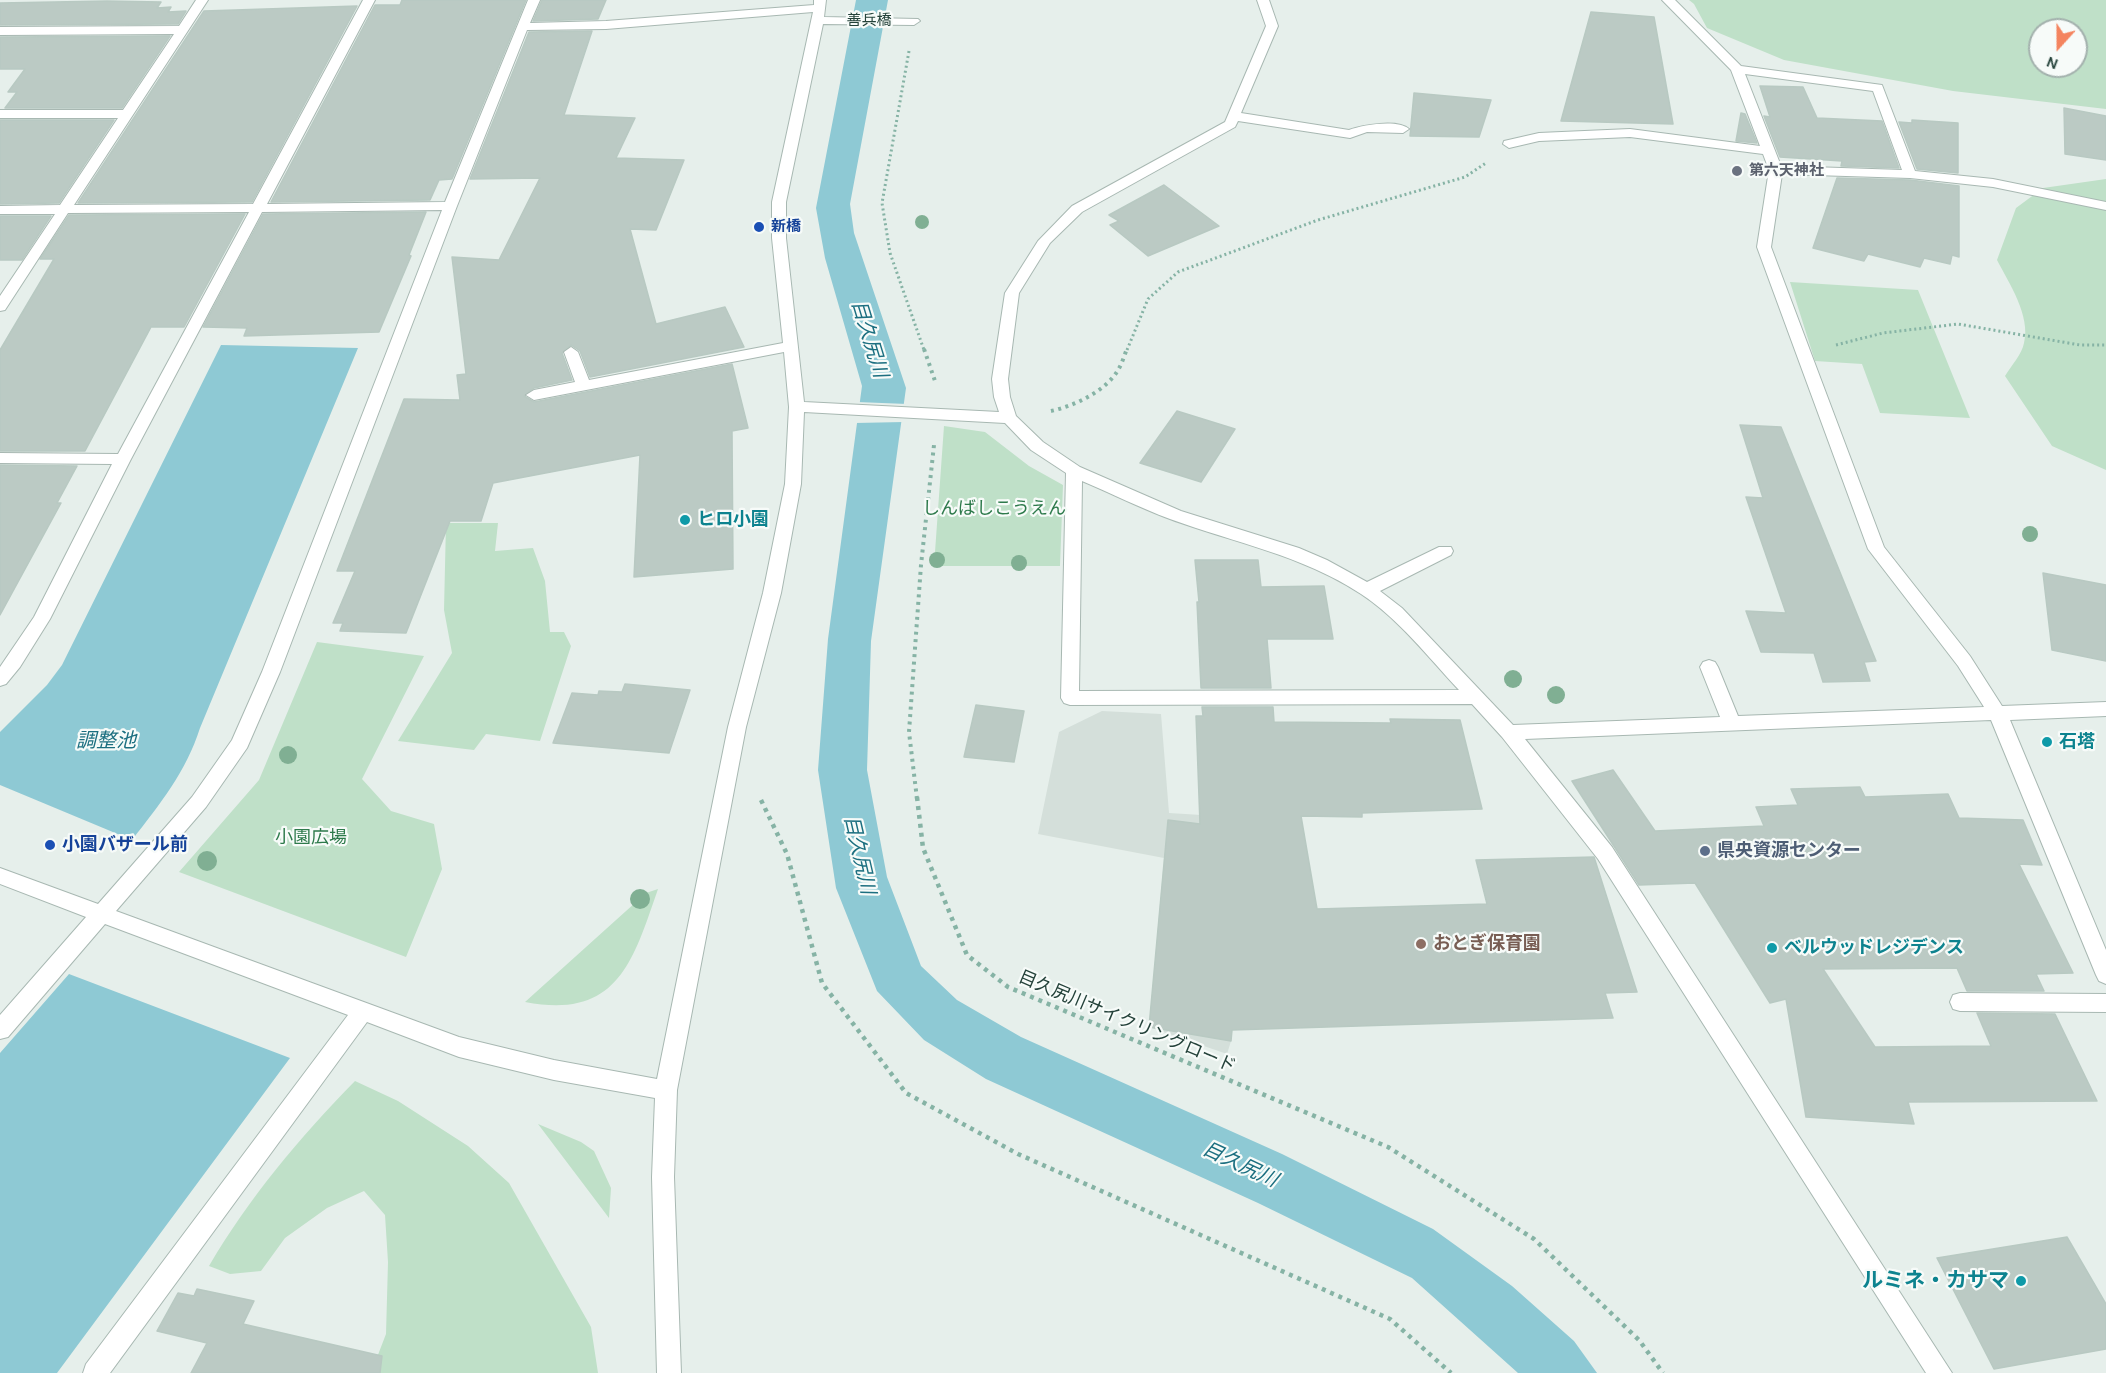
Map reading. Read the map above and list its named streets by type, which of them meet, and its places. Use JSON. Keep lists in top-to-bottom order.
{
  "streets": {
    "street": ["善兵橋"],
    "path": ["目久尻川サイクリングロード"]
  },
  "crossings": [
    ["善兵橋", "目久尻川サイクリングロード"]
  ],
  "water": ["目久尻川", "調整池"],
  "parks": ["しんばしこうえん", "小園広場"],
  "places": [
    "第六天神社",
    "新橋",
    "ヒロ小園",
    "石塔",
    "小園バザール前",
    "県央資源センター",
    "おとぎ保育園",
    "ベルウッドレジデンス",
    "ルミネ・カサマ"
  ],
  "north": "bottom"
}
